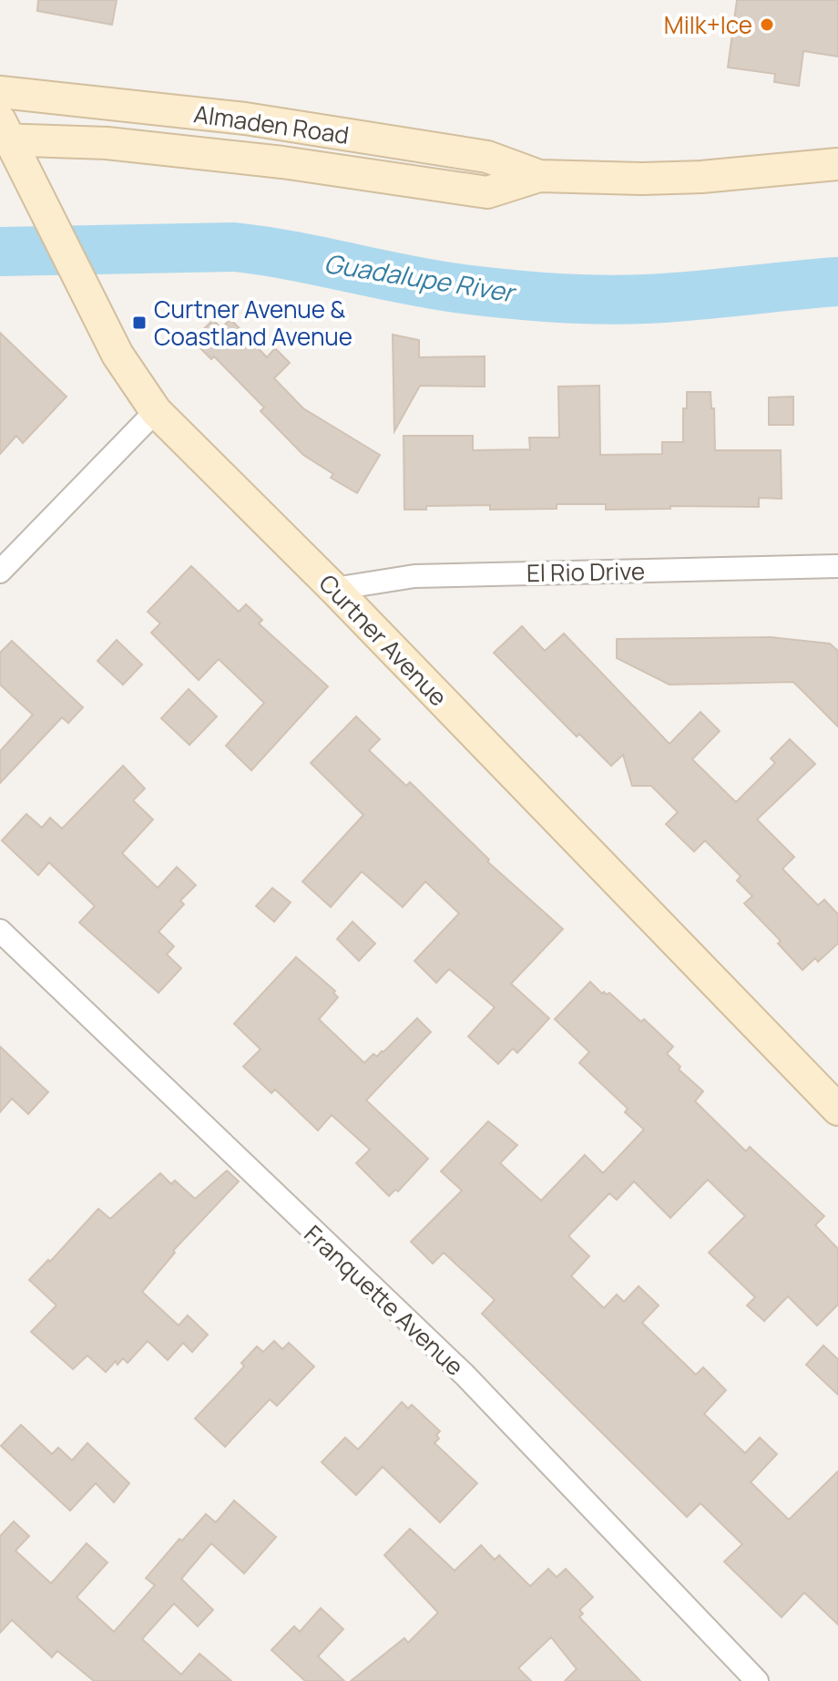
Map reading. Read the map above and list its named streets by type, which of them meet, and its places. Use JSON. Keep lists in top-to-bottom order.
{
  "streets": {
    "street": [
      "Almaden Road",
      "El Rio Drive",
      "Curtner Avenue",
      "Franquette Avenue"
    ]
  },
  "crossings": [
    ["Almaden Road", "Curtner Avenue"],
    ["El Rio Drive", "Curtner Avenue"]
  ],
  "water": ["Guadalupe River"],
  "places": {
    "other": ["Milk+Ice"],
    "transit": ["Curtner Avenue & Coastland Avenue"]
  }
}
